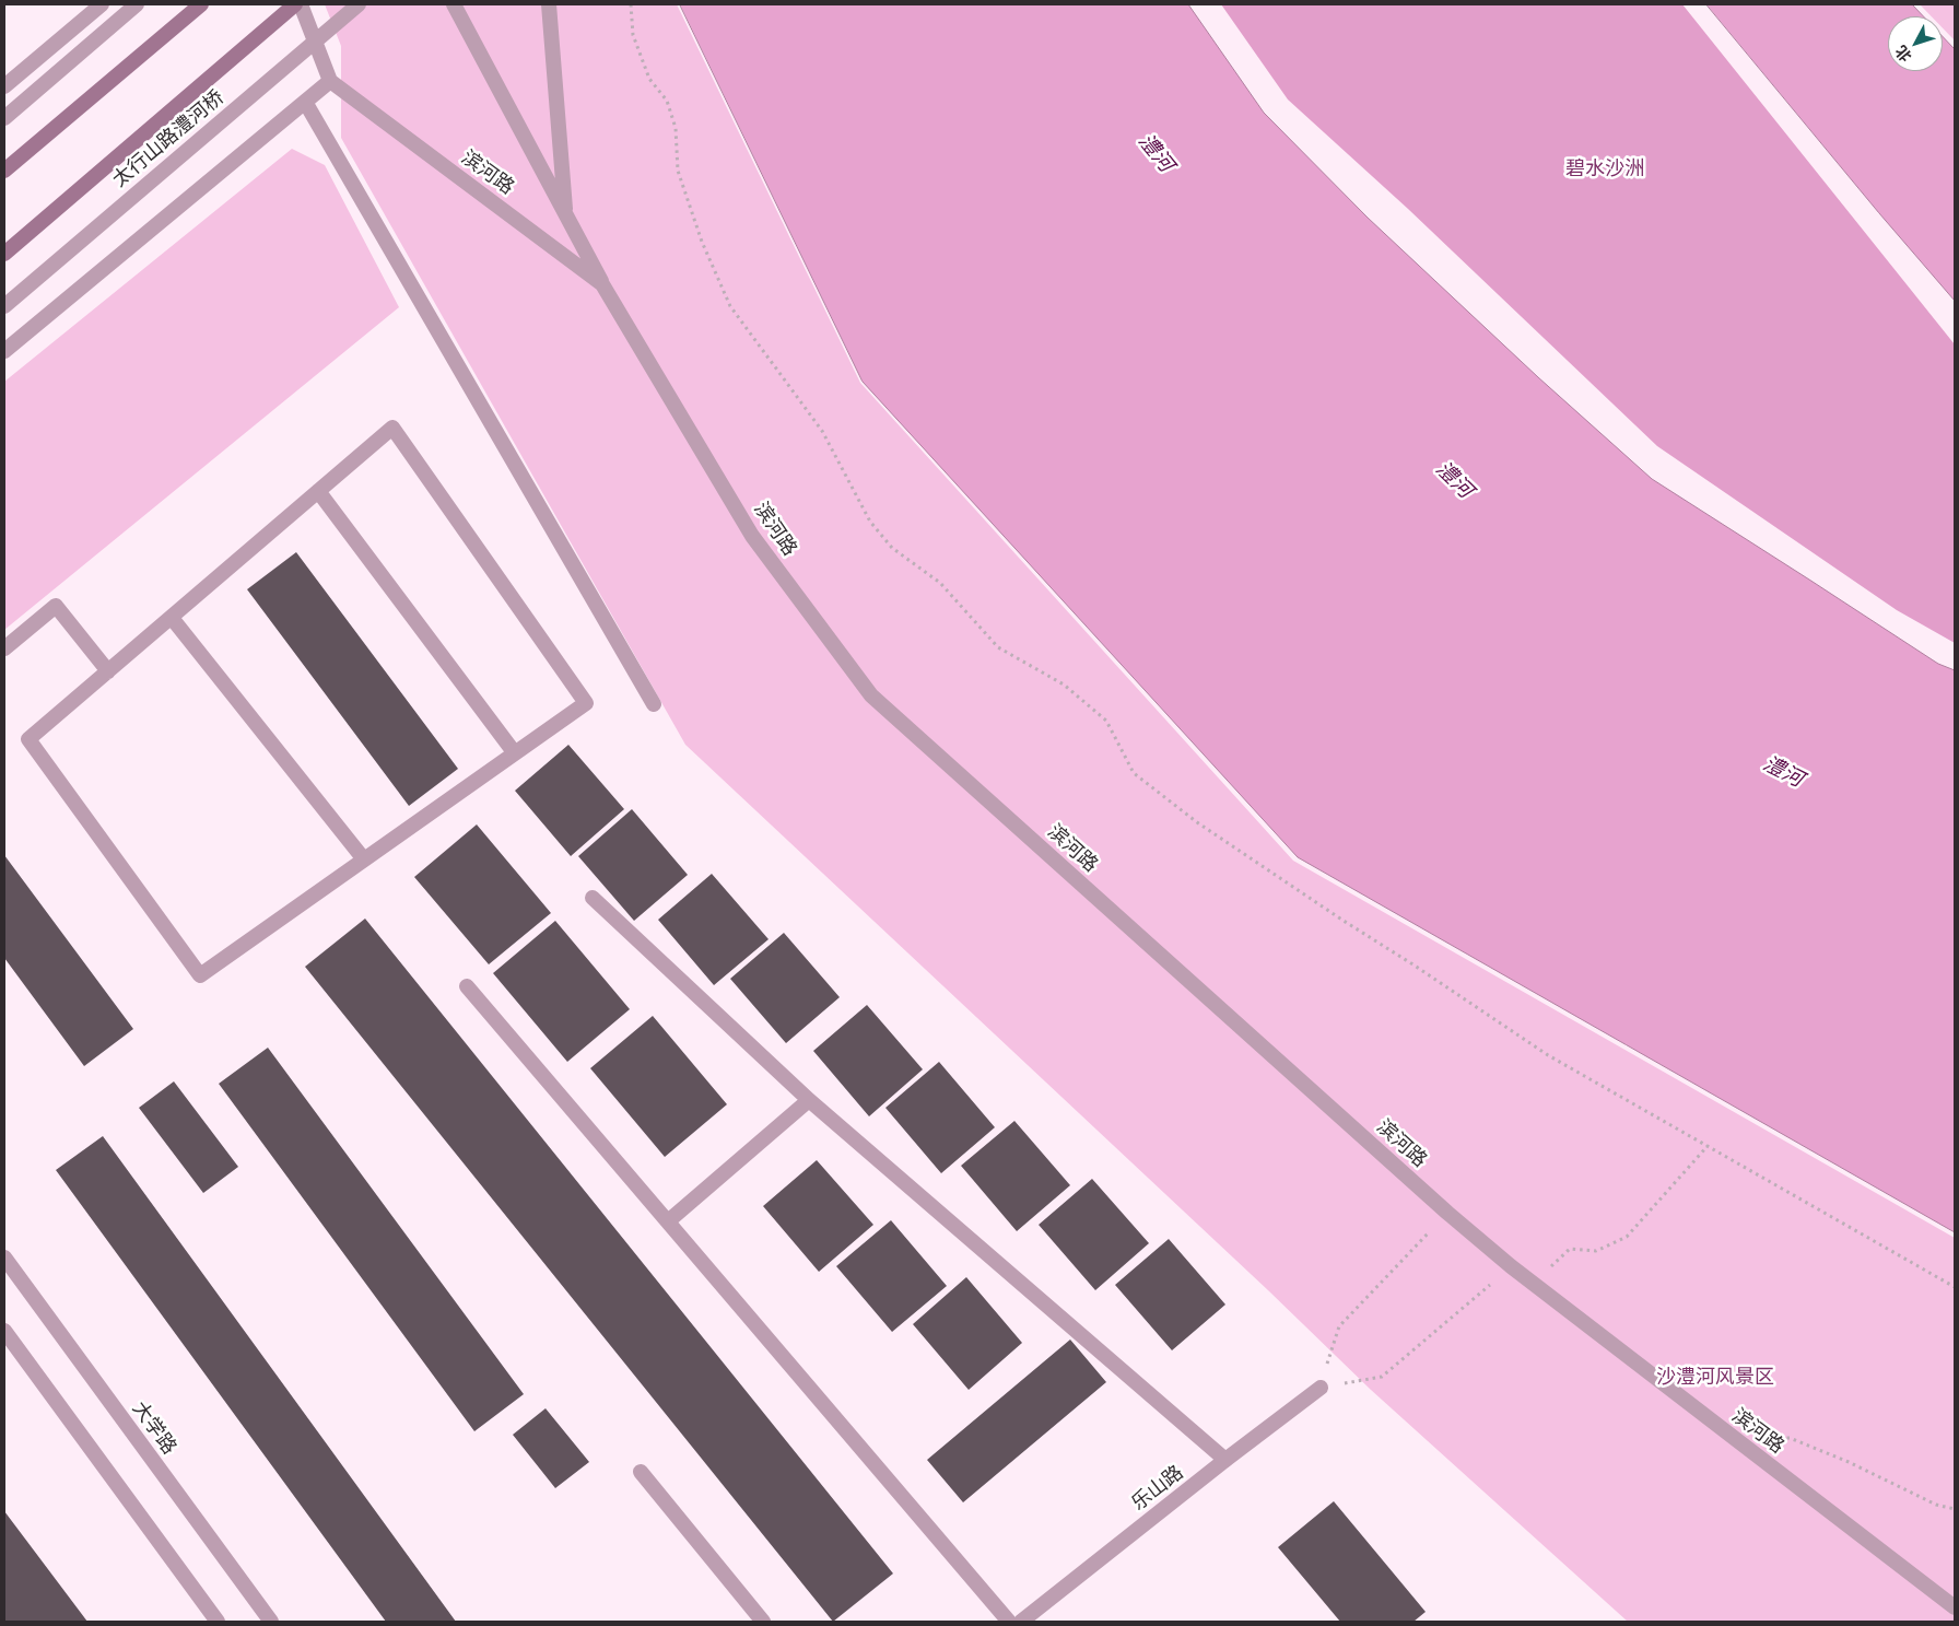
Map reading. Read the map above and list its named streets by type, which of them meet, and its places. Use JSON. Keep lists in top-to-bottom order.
{
  "streets": {
    "main road": ["太行山路澧河桥"],
    "street": ["滨河路", "大学路", "乐山路"]
  },
  "water": ["澧河"],
  "parks": ["碧水沙洲", "沙澧河风景区"],
  "north": "bottom left"
}
